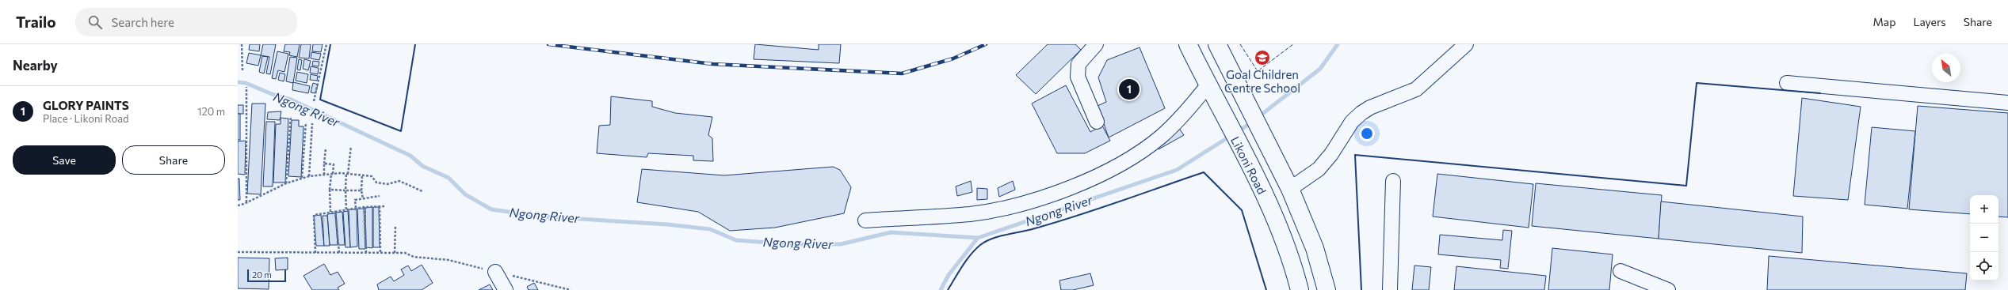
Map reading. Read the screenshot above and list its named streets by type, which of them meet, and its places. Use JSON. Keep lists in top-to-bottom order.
{
  "streets": {
    "main road": ["Likoni Road"]
  },
  "water": ["Ngong River"],
  "places": {
    "school or university": ["Goal Children Centre School"]
  },
  "scale_bar": "20 m",
  "north": "top left",
  "page": {
    "header": "Trailo",
    "search": "Search here",
    "nav": ["Map", "Layers", "Share"],
    "heading": "Nearby",
    "pins": "1",
    "list": [
      {
        "mark": "1",
        "name": "GLORY PAINTS",
        "note": "Place · Likoni Road",
        "value": "120 m"
      }
    ],
    "buttons": ["Save", "Share"],
    "map_buttons": ["+", "−"],
    "scale": "20 m"
  }
}
